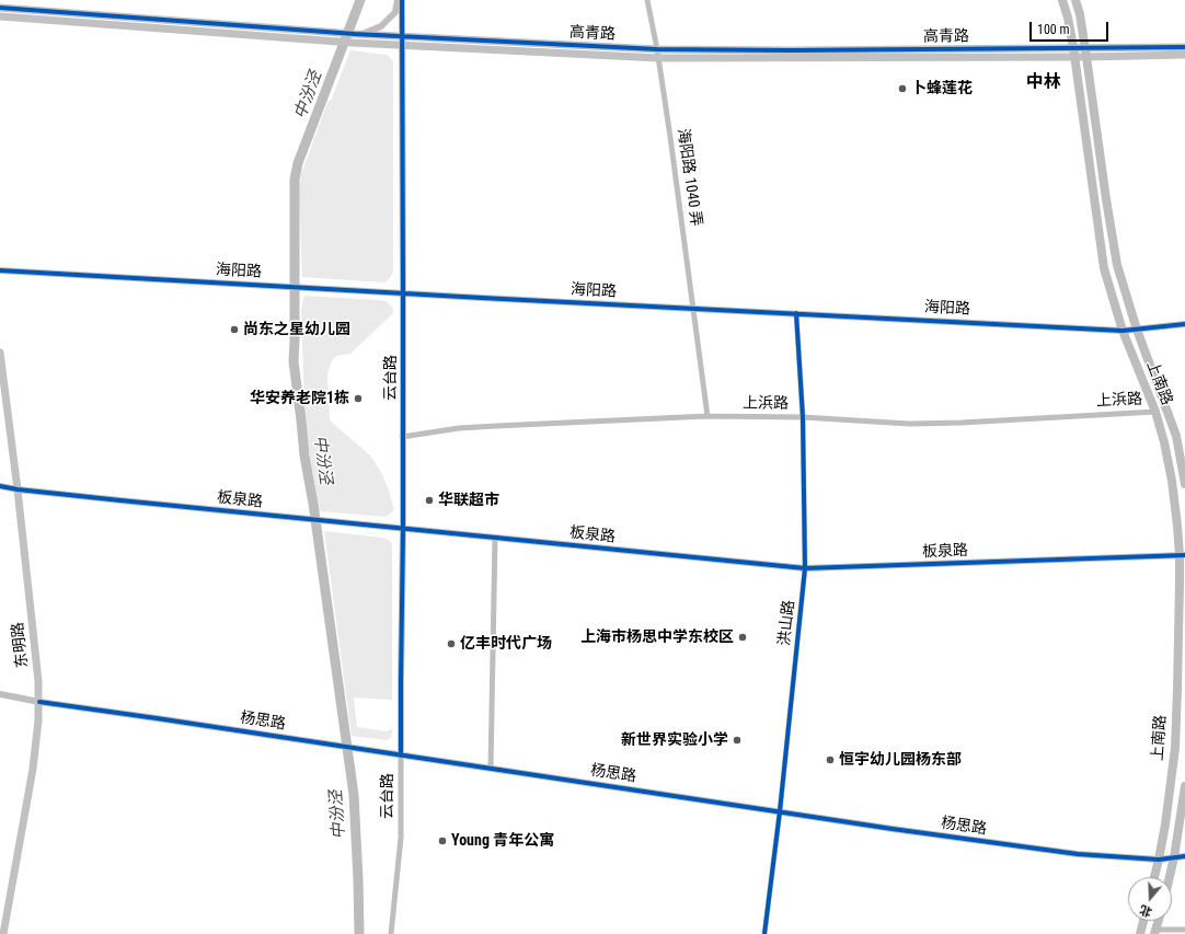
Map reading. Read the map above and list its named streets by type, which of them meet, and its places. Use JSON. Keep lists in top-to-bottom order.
{
  "streets": {
    "main road": ["高青路", "上南路", "东明路"],
    "street": [
      "海阳路 1040 弄",
      "海阳路",
      "云台路",
      "上浜路",
      "板泉路",
      "洪山路",
      "杨思路"
    ]
  },
  "crossings": [
    ["高青路", "海阳路 1040 弄"],
    ["高青路", "云台路"],
    ["高青路", "上南路"],
    ["海阳路 1040 弄", "海阳路"],
    ["海阳路 1040 弄", "上浜路"],
    ["海阳路", "云台路"],
    ["海阳路", "上南路"],
    ["海阳路", "洪山路"],
    ["云台路", "上浜路"],
    ["云台路", "板泉路"],
    ["云台路", "杨思路"],
    ["上南路", "上浜路"],
    ["上南路", "板泉路"],
    ["上南路", "杨思路"],
    ["上浜路", "洪山路"],
    ["板泉路", "洪山路"],
    ["板泉路", "东明路"],
    ["洪山路", "杨思路"],
    ["东明路", "杨思路"]
  ],
  "districts": ["中林"],
  "water": ["中汾泾"],
  "places": [
    "卜蜂莲花",
    "尚东之星幼儿园",
    "华安养老院1栋",
    "华联超市",
    "上海市杨思中学东校区",
    "亿丰时代广场",
    "新世界实验小学",
    "恒宇幼儿园杨东部",
    "Young 青年公寓"
  ],
  "scale_bar": "100 m",
  "north": "bottom"
}
